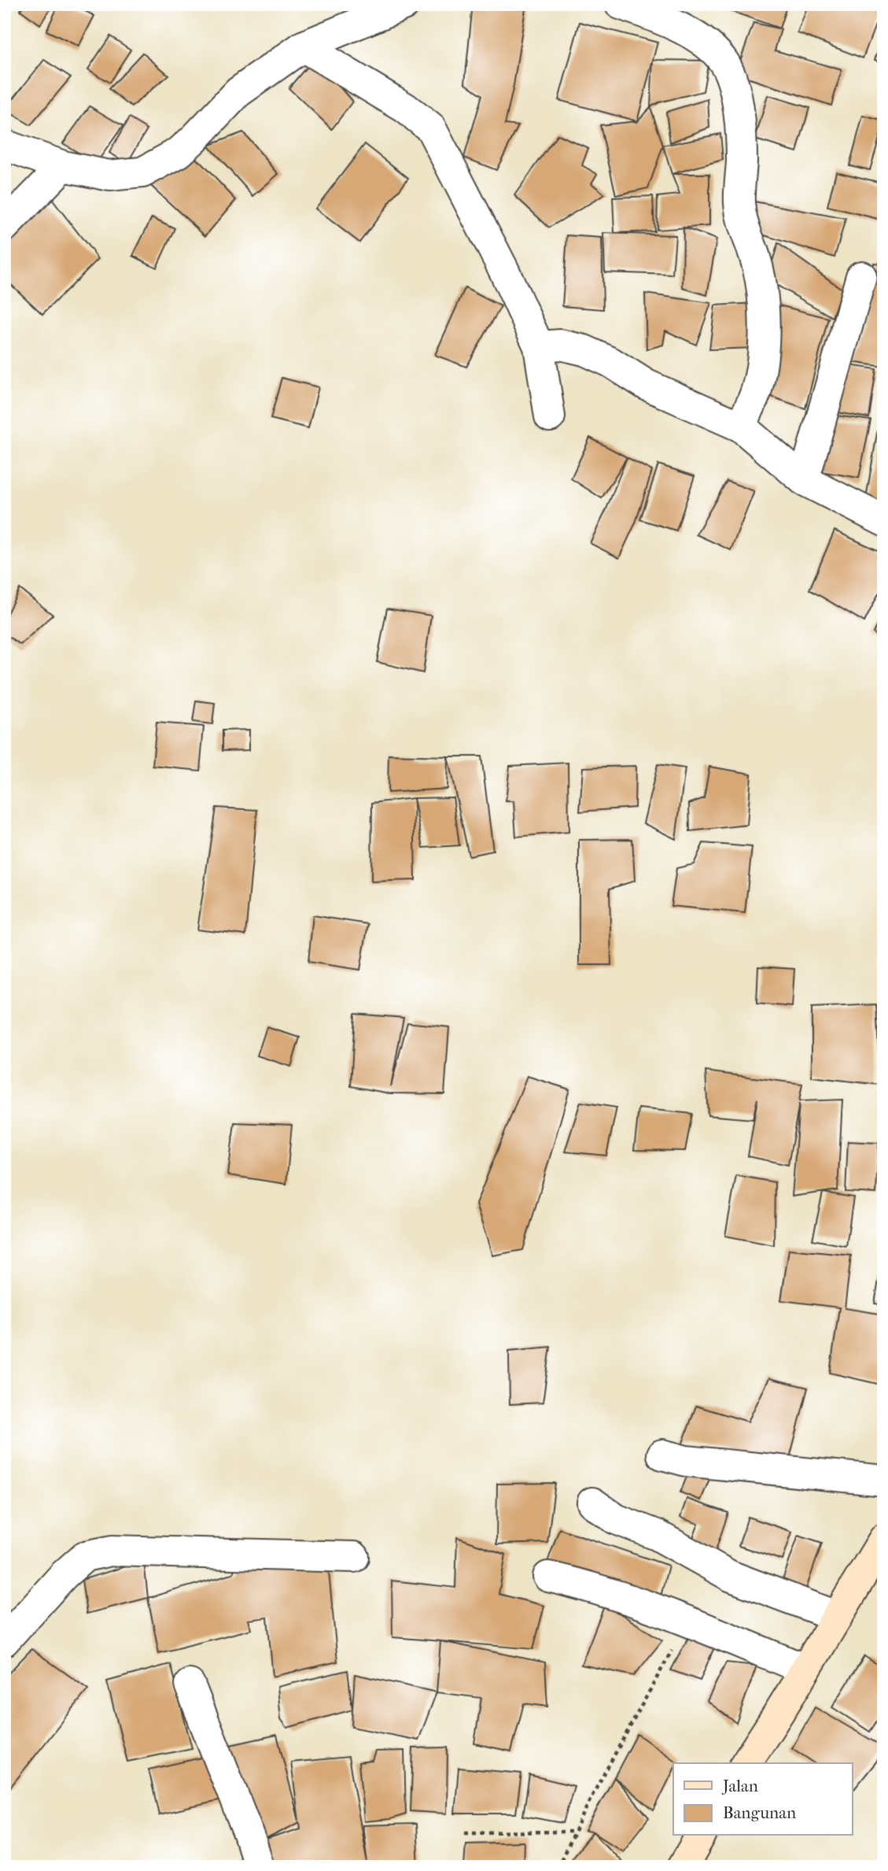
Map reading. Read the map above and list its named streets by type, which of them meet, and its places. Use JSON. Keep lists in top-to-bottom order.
{
  "legend": ["Jalan", "Bangunan"]
}
